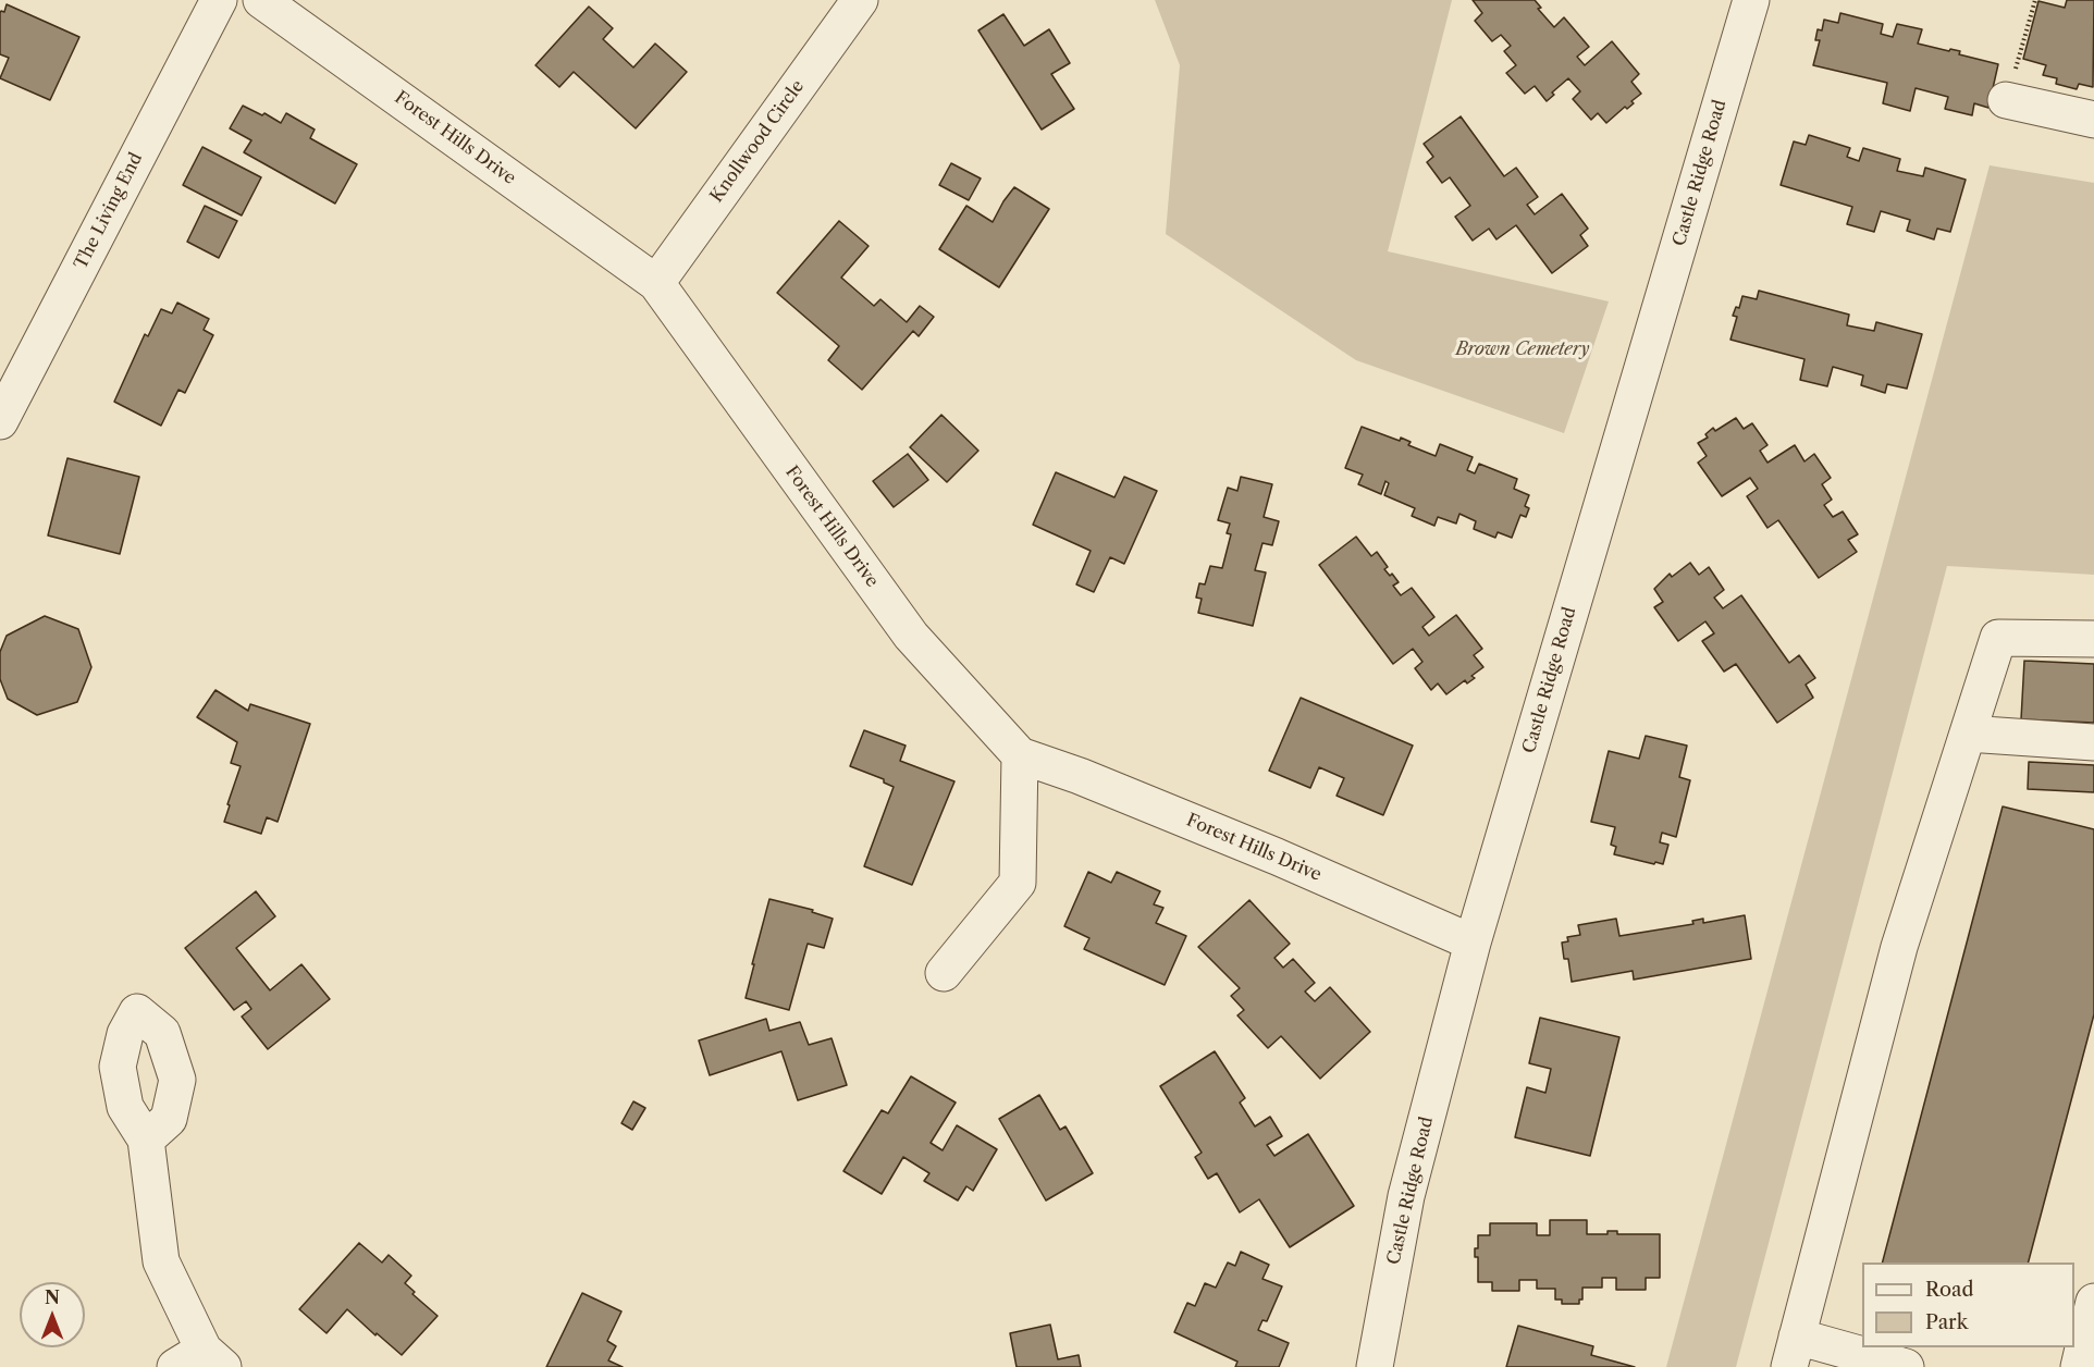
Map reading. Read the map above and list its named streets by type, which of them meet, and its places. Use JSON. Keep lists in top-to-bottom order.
{
  "streets": {
    "street": [
      "Forest Hills Drive",
      "Knollwood Circle",
      "Castle Ridge Road",
      "The Living End"
    ]
  },
  "crossings": [
    ["Forest Hills Drive", "Knollwood Circle"],
    ["Forest Hills Drive", "Castle Ridge Road"]
  ],
  "parks": ["Brown Cemetery"],
  "legend": ["Road", "Park"],
  "north": "top"
}
